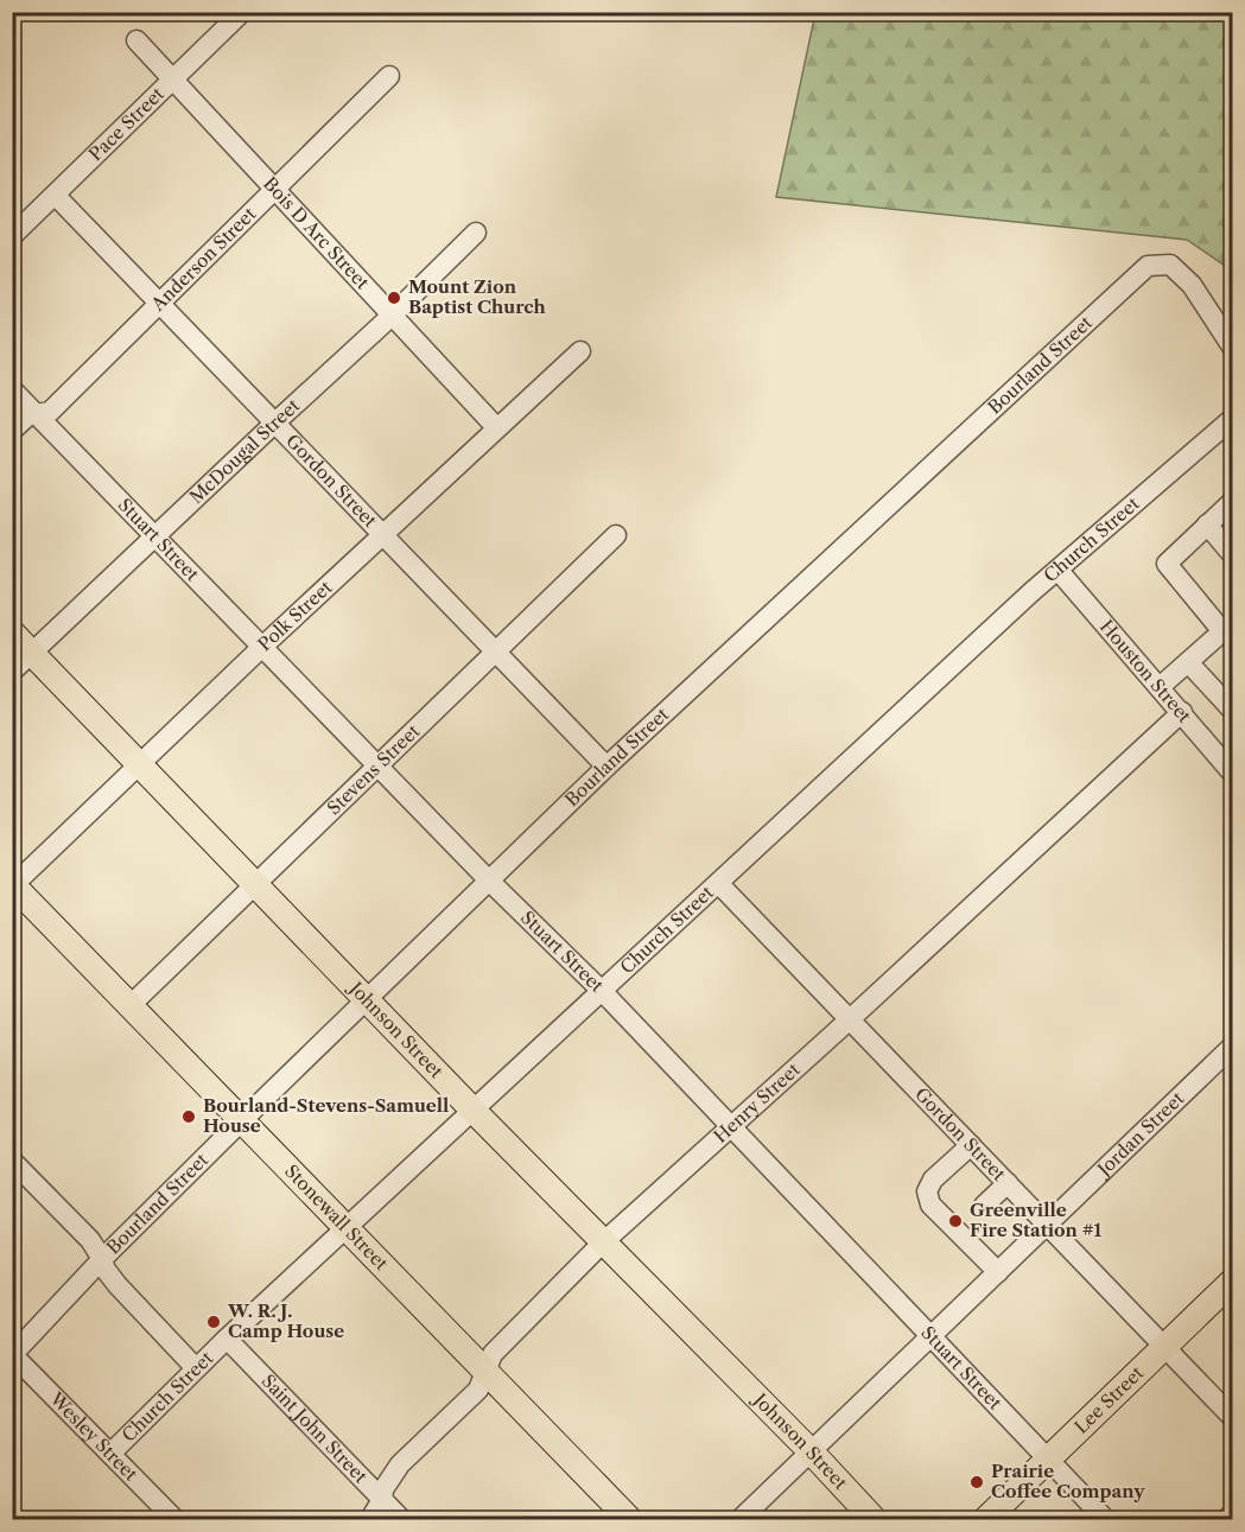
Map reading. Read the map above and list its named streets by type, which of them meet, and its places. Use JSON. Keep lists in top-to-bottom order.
{
  "streets": {
    "main road": ["Johnson Street", "Stonewall Street", "Lee Street"],
    "street": [
      "Pace Street",
      "Bois D Arc Street",
      "Anderson Street",
      "Bourland Street",
      "McDougal Street",
      "Gordon Street",
      "Stuart Street",
      "Church Street",
      "Polk Street",
      "Houston Street",
      "Stevens Street",
      "Henry Street",
      "Jordan Street",
      "Saint John Street",
      "Wesley Street"
    ]
  },
  "crossings": [
    ["Pace Street", "Bois D Arc Street"],
    ["Pace Street", "Gordon Street"],
    ["Bois D Arc Street", "Anderson Street"],
    ["Bois D Arc Street", "McDougal Street"],
    ["Bois D Arc Street", "Polk Street"],
    ["Anderson Street", "Gordon Street"],
    ["Anderson Street", "Stuart Street"],
    ["Bourland Street", "Gordon Street"],
    ["Bourland Street", "Stuart Street"],
    ["Bourland Street", "Johnson Street"],
    ["Bourland Street", "Stonewall Street"],
    ["Bourland Street", "Wesley Street"],
    ["McDougal Street", "Gordon Street"],
    ["McDougal Street", "Stuart Street"],
    ["McDougal Street", "Johnson Street"],
    ["Gordon Street", "Church Street"],
    ["Gordon Street", "Polk Street"],
    ["Gordon Street", "Stevens Street"],
    ["Gordon Street", "Henry Street"],
    ["Gordon Street", "Jordan Street"],
    ["Gordon Street", "Lee Street"],
    ["Stuart Street", "Church Street"],
    ["Stuart Street", "Polk Street"],
    ["Stuart Street", "Stevens Street"],
    ["Stuart Street", "Henry Street"],
    ["Stuart Street", "Jordan Street"],
    ["Stuart Street", "Lee Street"],
    ["Church Street", "Houston Street"],
    ["Church Street", "Johnson Street"],
    ["Church Street", "Stonewall Street"],
    ["Church Street", "Saint John Street"],
    ["Church Street", "Wesley Street"],
    ["Polk Street", "Johnson Street"],
    ["Polk Street", "Stonewall Street"],
    ["Houston Street", "Henry Street"],
    ["Stevens Street", "Johnson Street"],
    ["Stevens Street", "Stonewall Street"],
    ["Johnson Street", "Henry Street"],
    ["Johnson Street", "Jordan Street"],
    ["Henry Street", "Stonewall Street"],
    ["Henry Street", "Saint John Street"]
  ],
  "places": [
    "Mount Zion Baptist Church",
    "Bourland-Stevens-Samuell House",
    "Greenville Fire Station #1",
    "W. R. J. Camp House",
    "Prairie Coffee Company"
  ]
}
